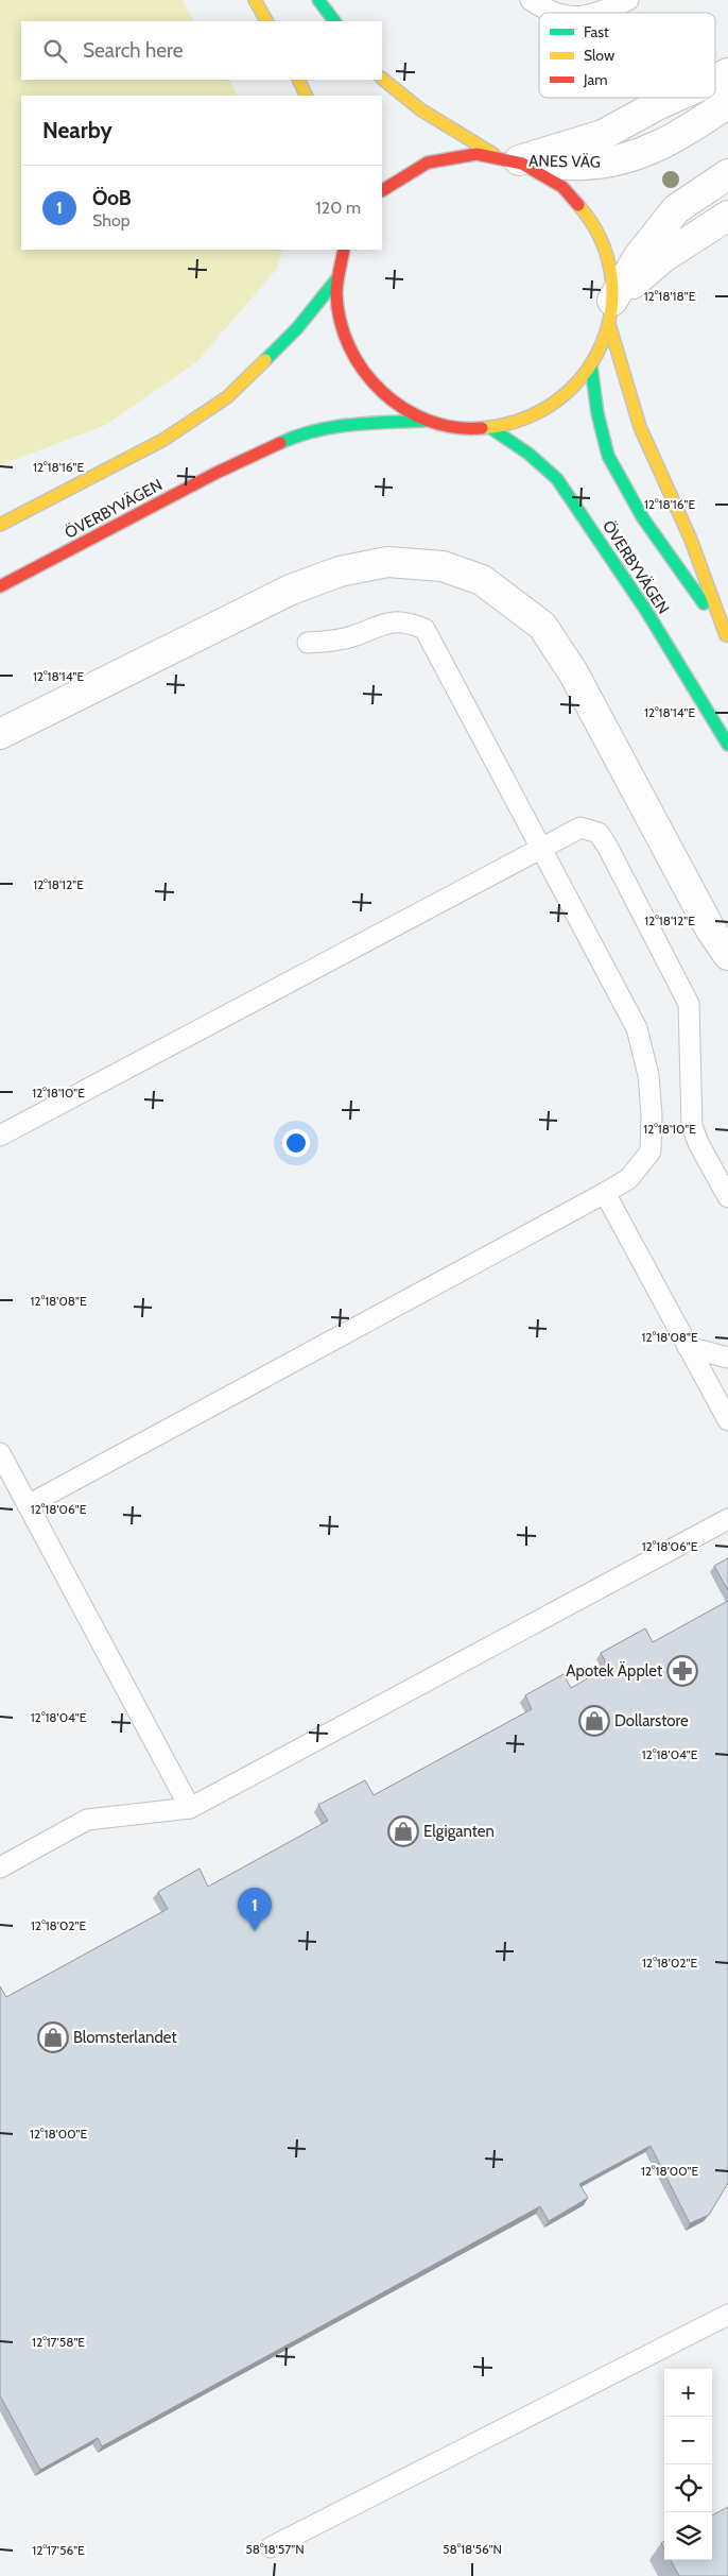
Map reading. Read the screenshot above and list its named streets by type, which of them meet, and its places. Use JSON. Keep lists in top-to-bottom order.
{
  "streets": {
    "main road": ["ÖVERBYVÄGEN"],
    "street": ["ANES VÄG"]
  },
  "crossings": [
    ["ANES VÄG", "ÖVERBYVÄGEN"]
  ],
  "places": {
    "pharmacy": ["Apotek Äpplet"],
    "shop": ["Dollarstore", "Elgiganten", "Blomsterlandet"]
  },
  "legend": ["Fast", "Slow", "Jam"],
  "page": {
    "search": "Search here",
    "heading": "Nearby",
    "list": [
      {
        "mark": "1",
        "name": "ÖoB",
        "note": "Shop",
        "value": "120 m"
      }
    ],
    "pins": "1",
    "map_buttons": ["+", "−"]
  },
  "coordinates": [
    "12°18'18\"E",
    "12°18'16\"E",
    "12°18'14\"E",
    "12°18'12\"E",
    "12°18'10\"E",
    "12°18'08\"E",
    "12°18'06\"E",
    "12°18'04\"E",
    "12°18'02\"E",
    "12°18'00\"E",
    "12°17'58\"E",
    "58°18'57\"N",
    "58°18'56\"N",
    "12°17'56\"E"
  ]
}
